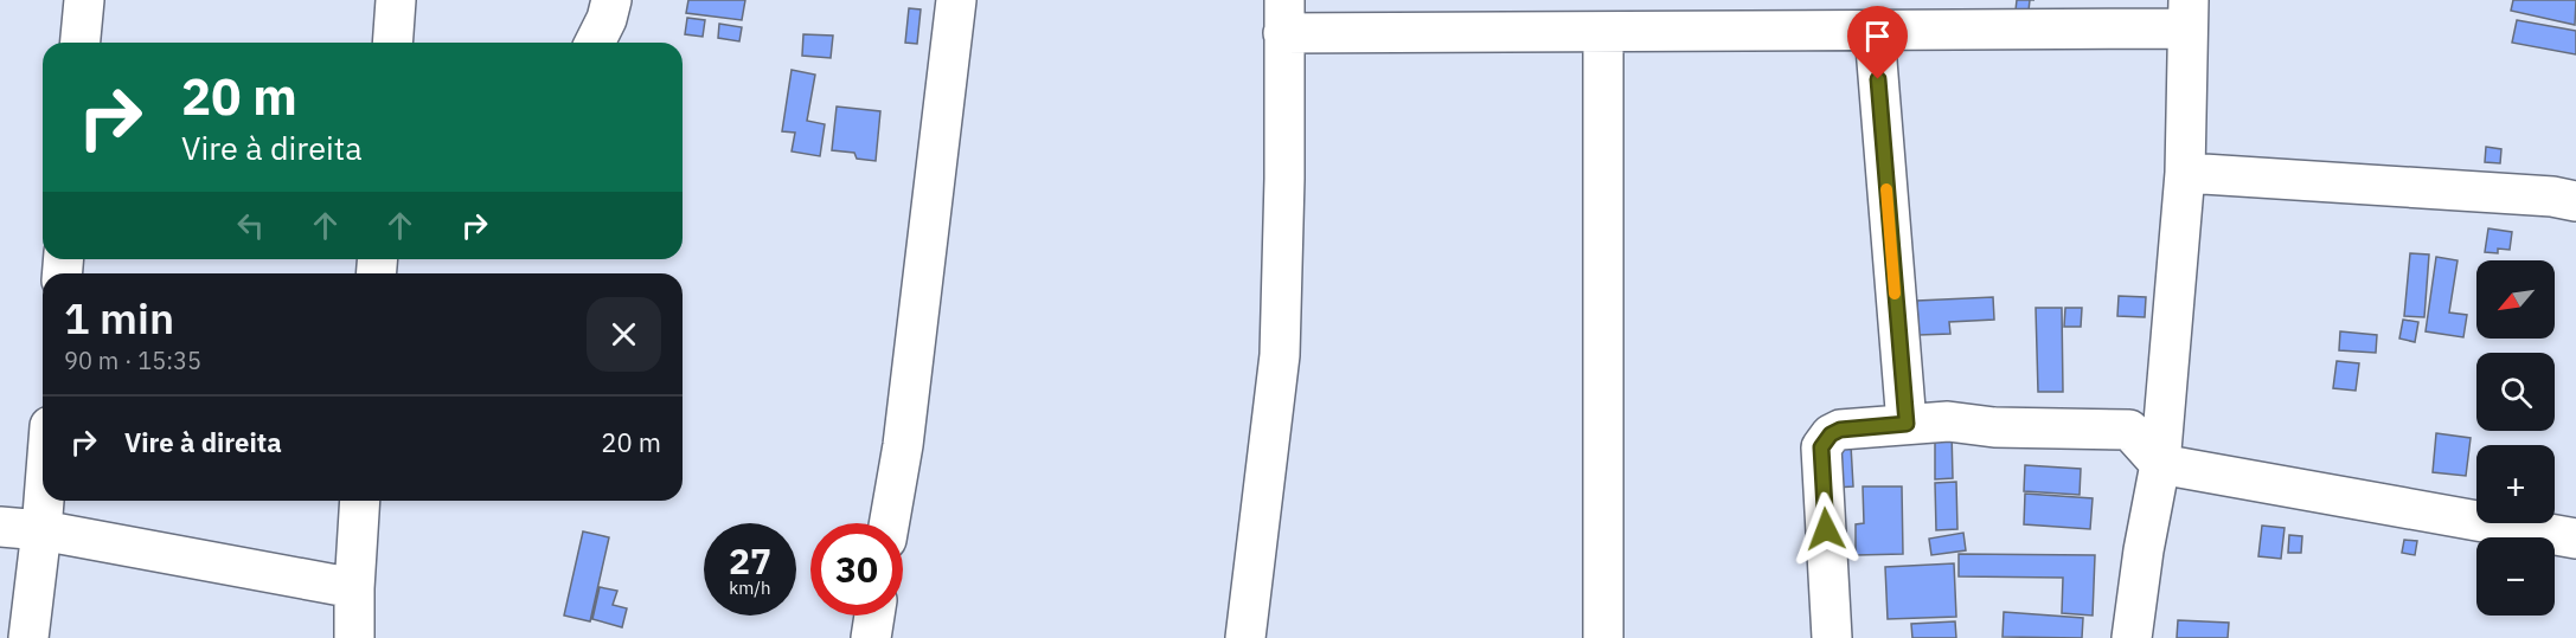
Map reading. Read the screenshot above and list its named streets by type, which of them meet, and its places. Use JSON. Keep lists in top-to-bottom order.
{
  "north": "bottom left",
  "page": {
    "turn": ["20 m", "Vire à direita"],
    "map_buttons": ["+", "−"],
    "heading": ["1 min", "90 m · 15:35"],
    "list": [
      {
        "name": "Vire à direita",
        "value": "20 m"
      }
    ],
    "speed": "27 km/h",
    "limit": "30"
  }
}
